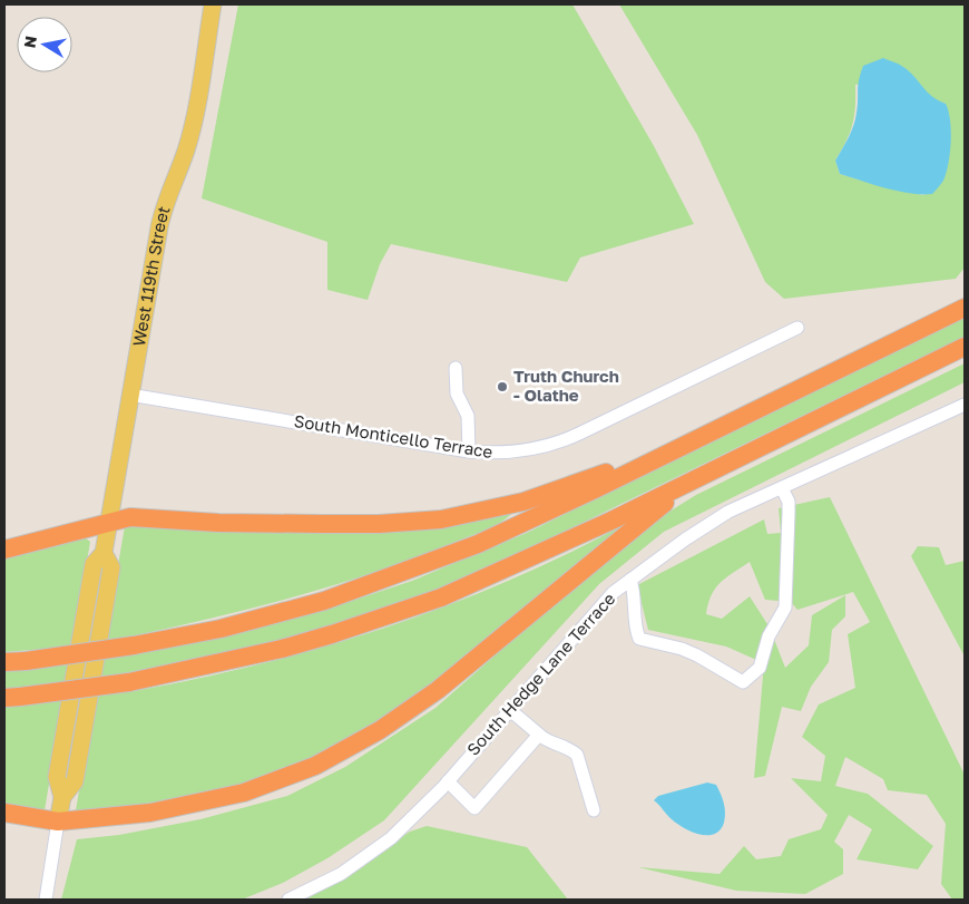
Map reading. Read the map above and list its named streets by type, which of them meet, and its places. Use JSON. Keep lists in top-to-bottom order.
{
  "streets": {
    "main road": ["West 119th Street"],
    "street": ["South Monticello Terrace", "South Hedge Lane Terrace"]
  },
  "crossings": [
    ["West 119th Street", "South Monticello Terrace"]
  ],
  "places": ["Truth Church - Olathe"],
  "north": "left"
}
